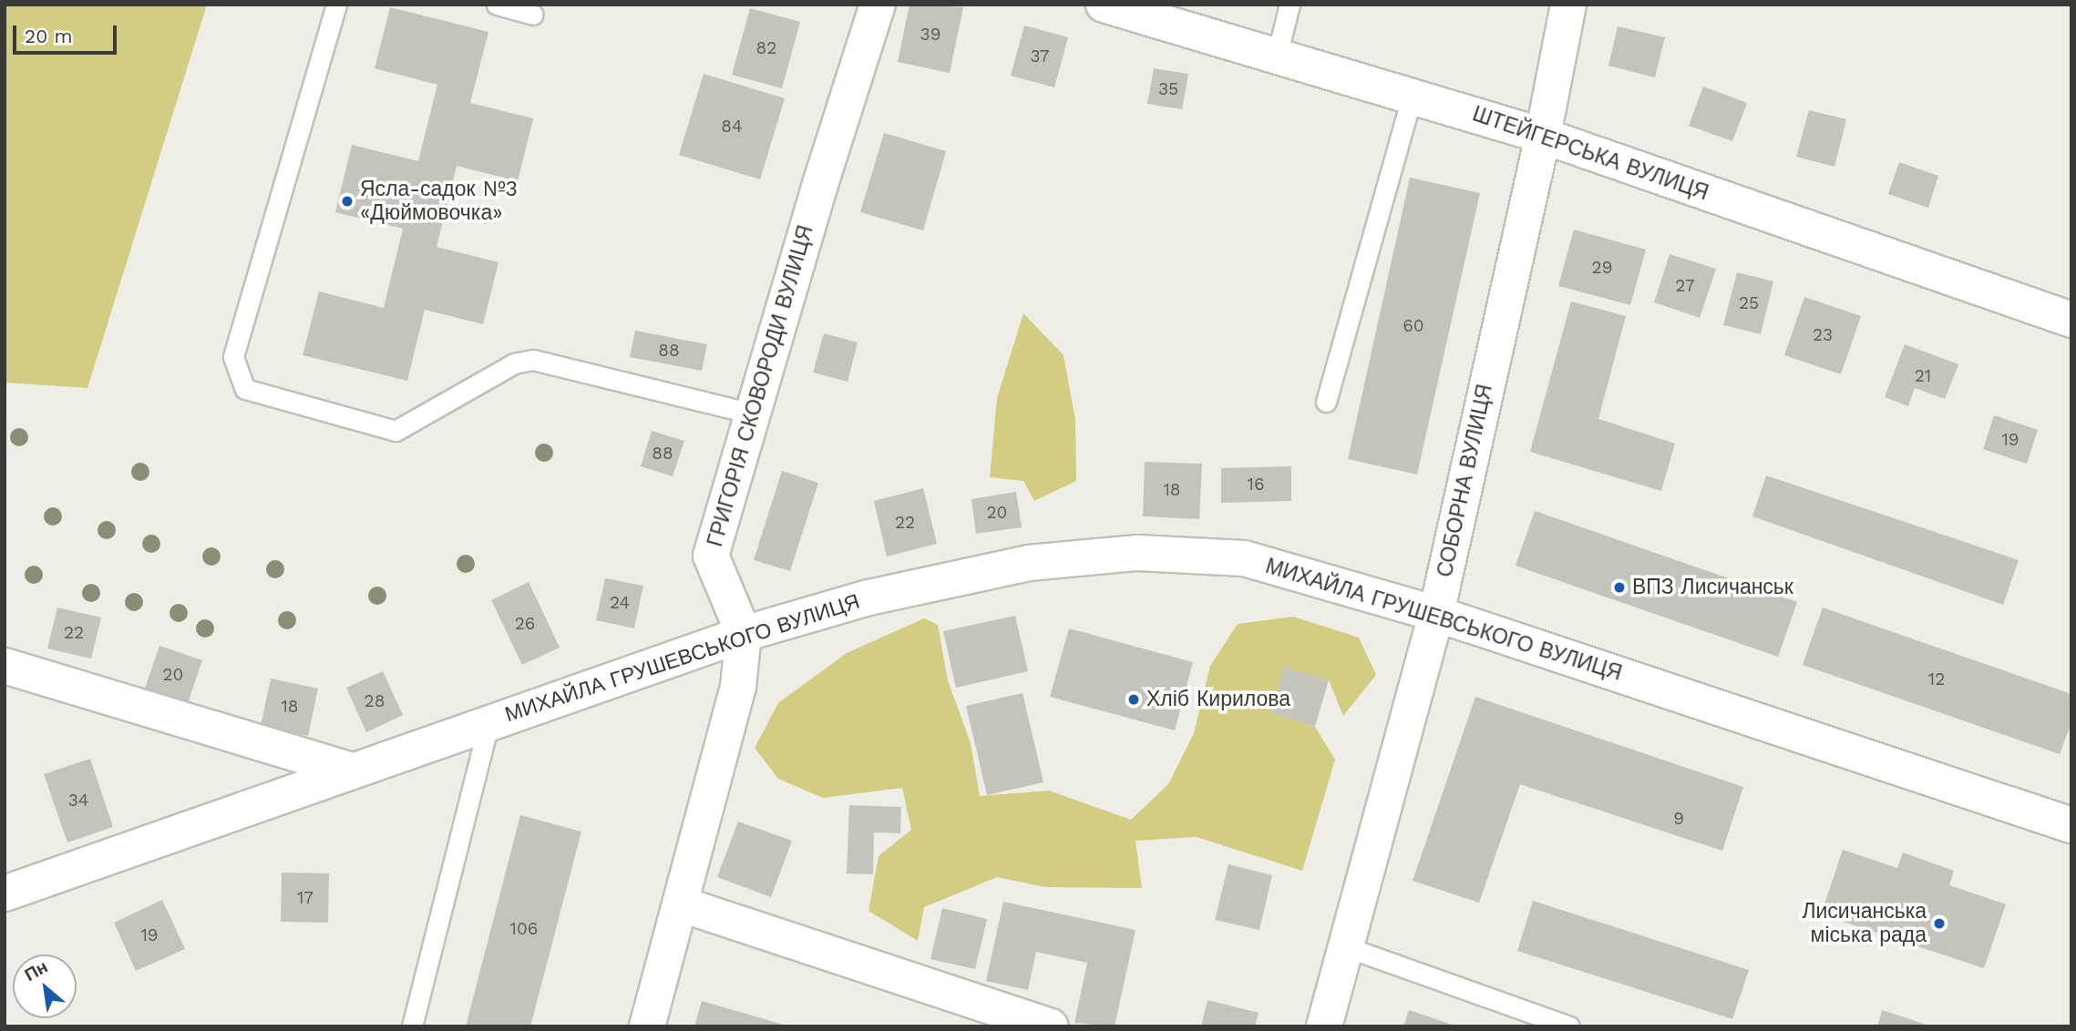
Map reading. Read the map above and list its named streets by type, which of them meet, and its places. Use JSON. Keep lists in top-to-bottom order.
{
  "streets": {
    "street": [
      "ШТЕЙГЕРСЬКА ВУЛИЦЯ",
      "ГРИГОРІЯ СКОВОРОДИ ВУЛИЦЯ",
      "СОБОРНА ВУЛИЦЯ",
      "МИХАЙЛА ГРУШЕВСЬКОГО ВУЛИЦЯ"
    ]
  },
  "crossings": [
    ["ШТЕЙГЕРСЬКА ВУЛИЦЯ", "СОБОРНА ВУЛИЦЯ"],
    ["ГРИГОРІЯ СКОВОРОДИ ВУЛИЦЯ", "МИХАЙЛА ГРУШЕВСЬКОГО ВУЛИЦЯ"],
    ["СОБОРНА ВУЛИЦЯ", "МИХАЙЛА ГРУШЕВСЬКОГО ВУЛИЦЯ"]
  ],
  "places": [
    "Ясла-садок №3 «Дюймовочка»",
    "ВПЗ Лисичанськ",
    "Хліб Кирилова",
    "Лисичанська міська рада"
  ],
  "house_numbers": [
    "39",
    "82",
    "37",
    "35",
    "84",
    "29",
    "27",
    "25",
    "60",
    "23",
    "88",
    "21",
    "19",
    "88",
    "16",
    "18",
    "20",
    "22",
    "24",
    "26",
    "22",
    "20",
    "12",
    "28",
    "18",
    "34",
    "9",
    "17",
    "106",
    "19"
  ],
  "scale_bar": "20 m",
  "north": "top left"
}
